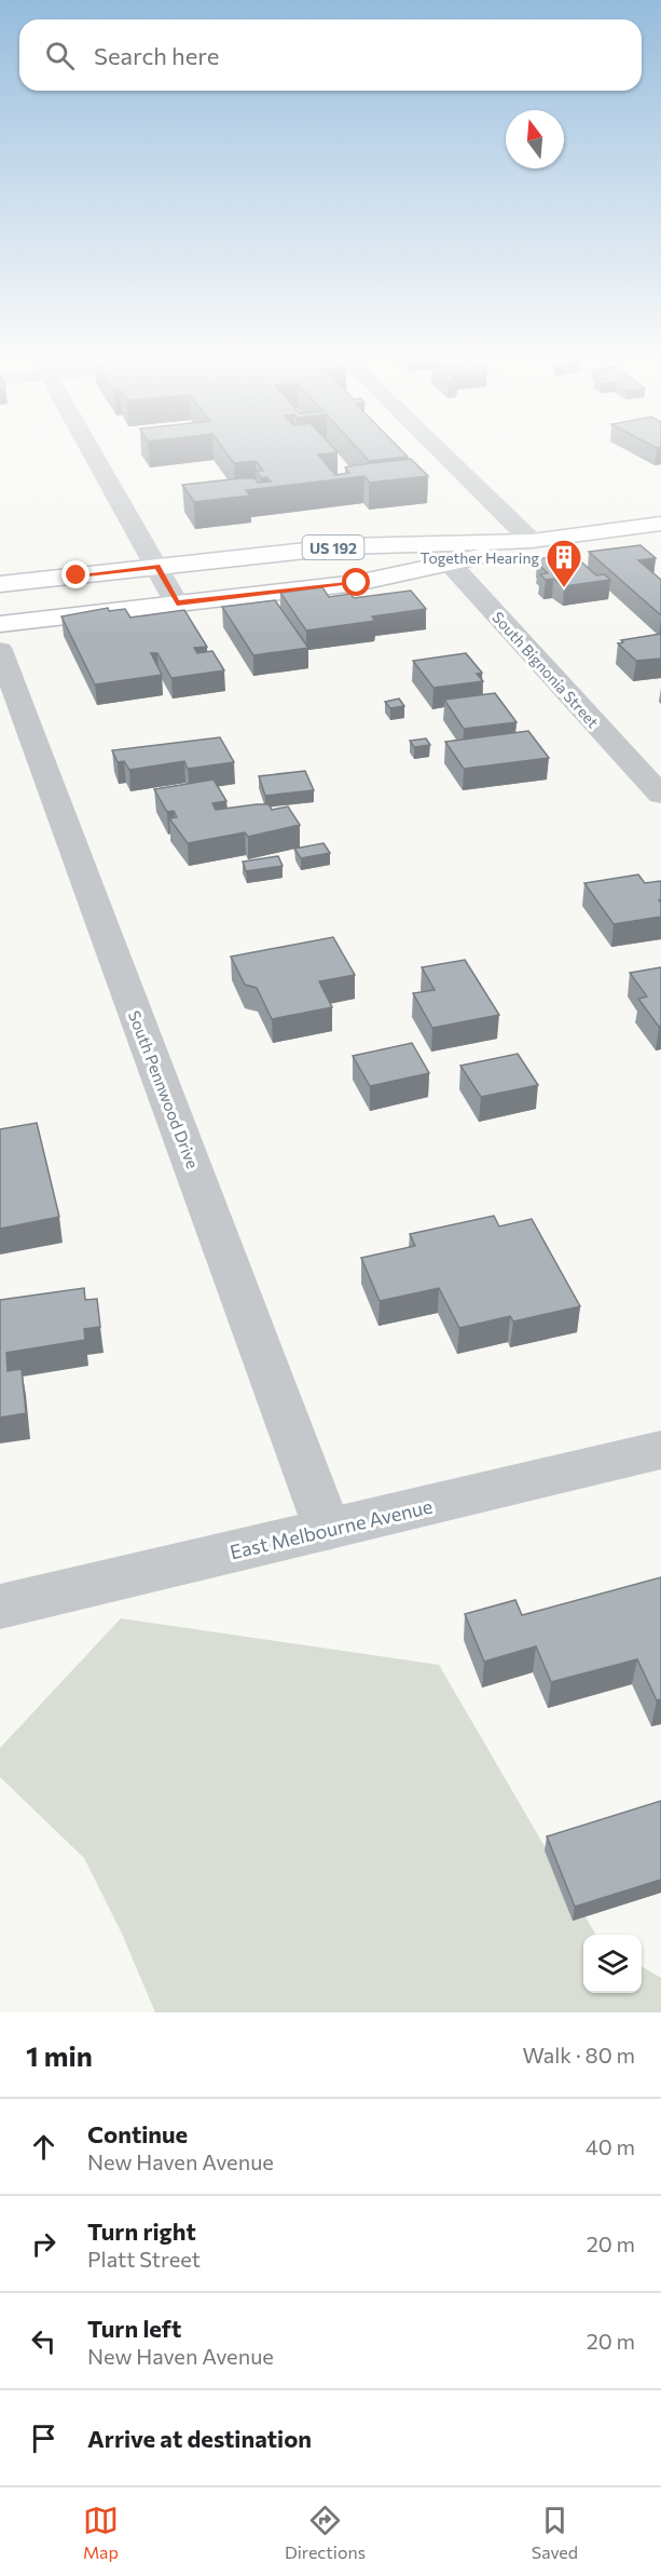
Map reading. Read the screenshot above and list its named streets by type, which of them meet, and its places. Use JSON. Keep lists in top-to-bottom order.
{
  "streets": {
    "main road": ["US 192"],
    "street": ["South Bignonia Street", "South Pennwood Drive", "East Melbourne Avenue"]
  },
  "crossings": [
    ["US 192", "South Bignonia Street"],
    ["South Pennwood Drive", "East Melbourne Avenue"]
  ],
  "places": {
    "building": ["Together Hearing"]
  },
  "north": "top",
  "page": {
    "search": "Search here",
    "heading": ["1 min", "Walk · 80 m"],
    "list": [
      ["Continue", "New Haven Avenue", "40 m"],
      ["Turn right", "Platt Street", "20 m"],
      ["Turn left", "New Haven Avenue", "20 m"],
      "Arrive at destination"
    ],
    "nav": ["Map", "Directions", "Saved"]
  }
}
